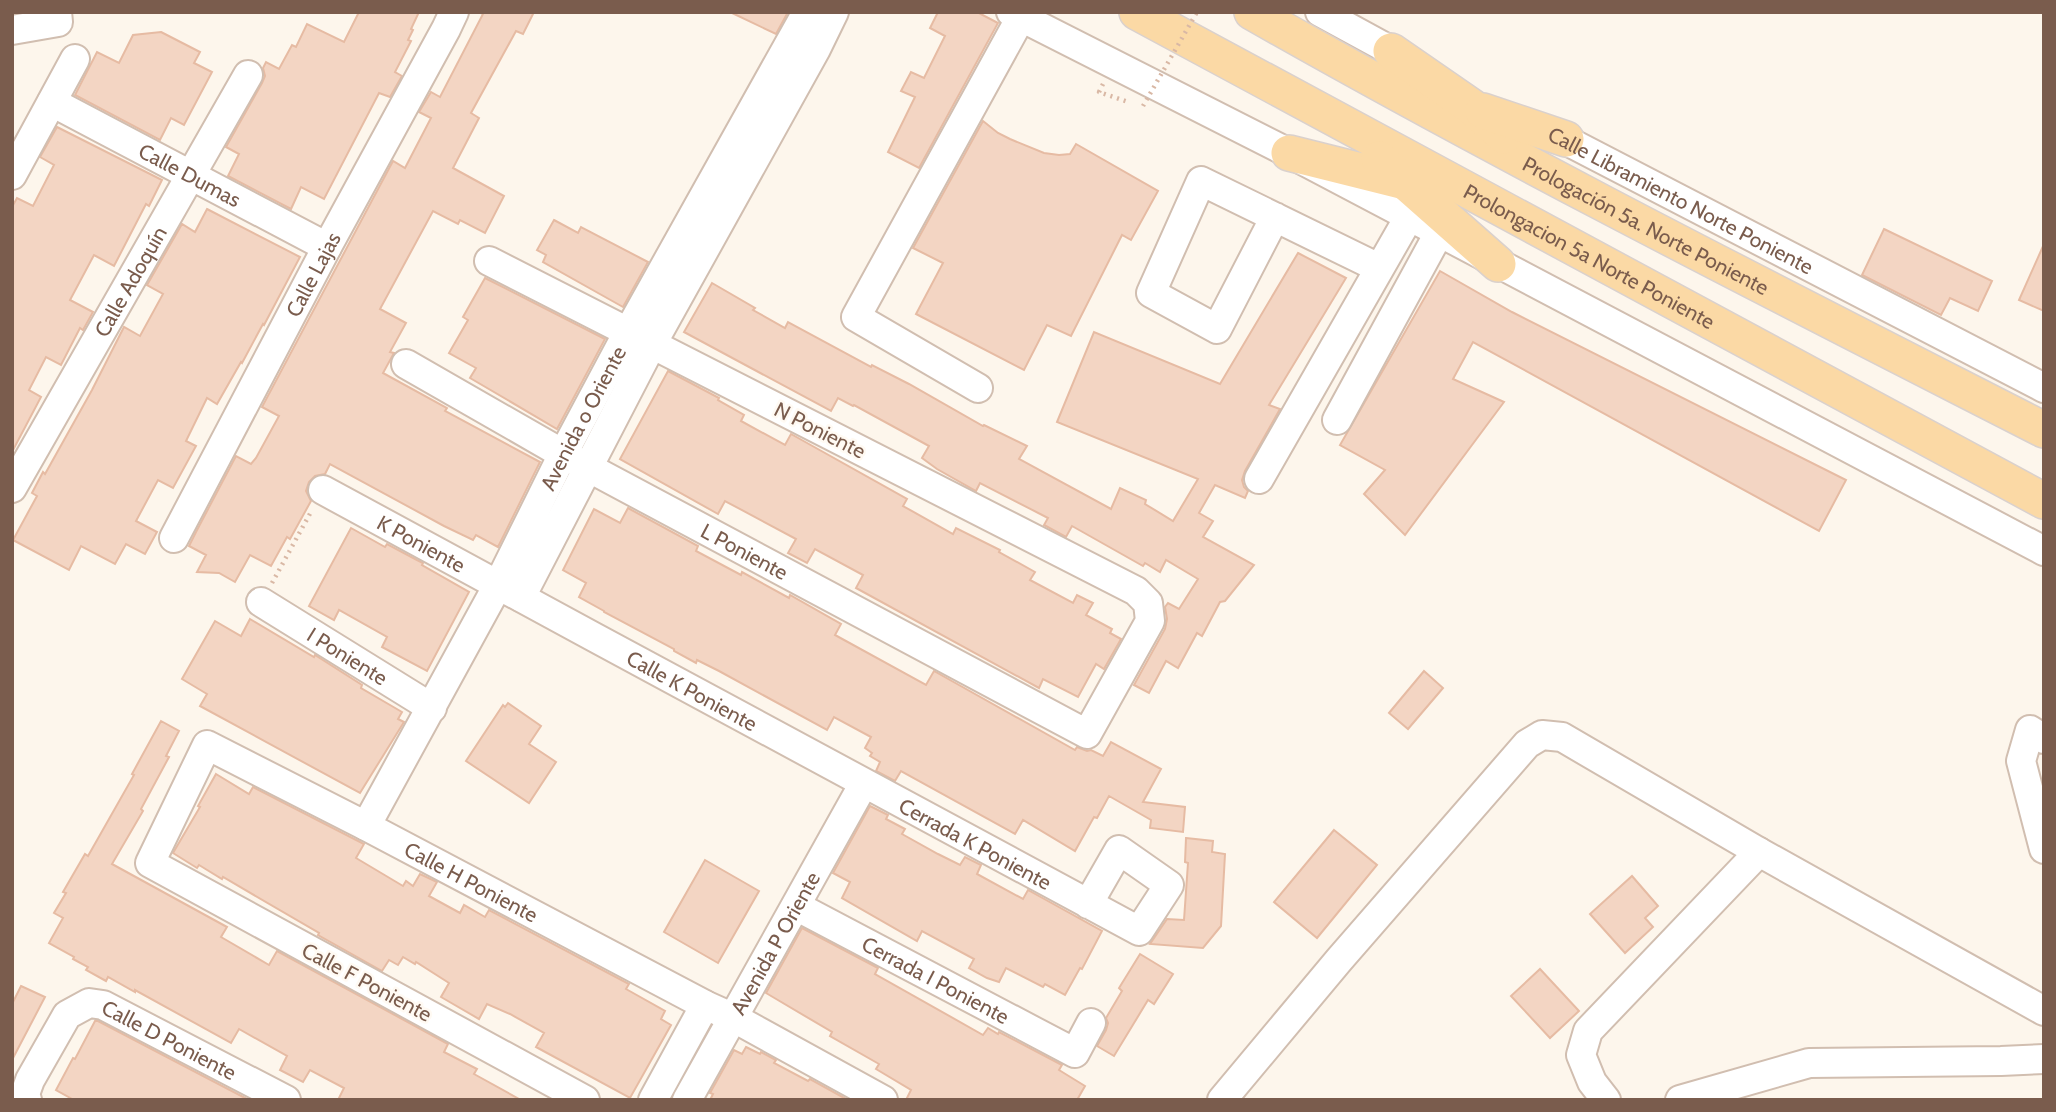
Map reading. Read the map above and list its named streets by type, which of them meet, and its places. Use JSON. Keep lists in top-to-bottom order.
{
  "streets": {
    "main road": ["Prologación 5a. Norte Poniente", "Prolongacion 5a Norte Poniente"],
    "street": [
      "Calle Dumas",
      "Calle Libramiento Norte Poniente",
      "Calle Lajas",
      "Calle Adoquín",
      "Avenida o Oriente",
      "N Poniente",
      "K Poniente",
      "L Poniente",
      "I Poniente",
      "Calle K Poniente",
      "Cerrada K Poniente",
      "Calle H Poniente",
      "Avenida P Oriente",
      "Cerrada I Poniente",
      "Calle F Poniente",
      "Calle D Poniente"
    ]
  },
  "crossings": [
    ["Calle Dumas", "Calle Lajas"],
    ["Calle Dumas", "Calle Adoquín"],
    ["Avenida o Oriente", "N Poniente"],
    ["Avenida o Oriente", "K Poniente"],
    ["Avenida o Oriente", "L Poniente"],
    ["Avenida o Oriente", "I Poniente"],
    ["Avenida o Oriente", "Calle K Poniente"],
    ["Avenida o Oriente", "Calle H Poniente"],
    ["N Poniente", "L Poniente"],
    ["K Poniente", "Calle K Poniente"],
    ["Calle K Poniente", "Cerrada K Poniente"],
    ["Calle K Poniente", "Avenida P Oriente"],
    ["Cerrada K Poniente", "Avenida P Oriente"],
    ["Calle H Poniente", "Avenida P Oriente"],
    ["Calle H Poniente", "Calle F Poniente"],
    ["Avenida P Oriente", "Cerrada I Poniente"]
  ]
}
